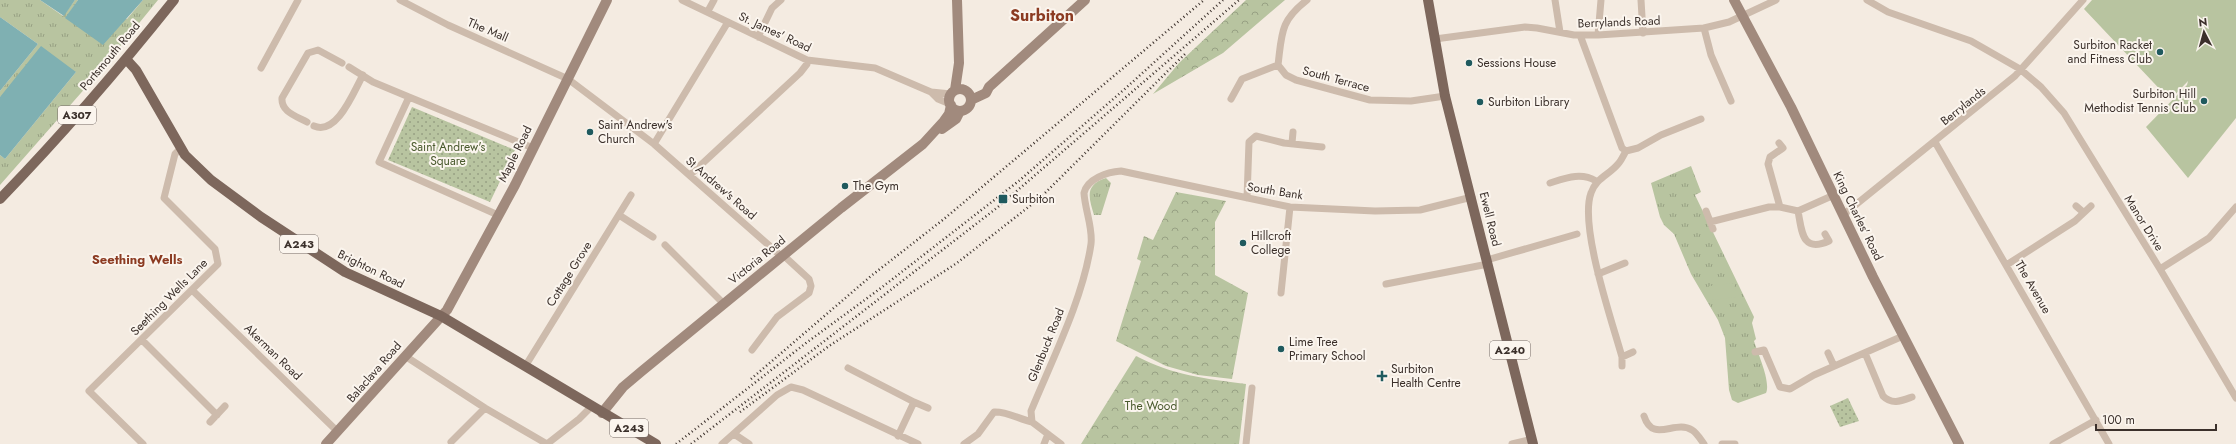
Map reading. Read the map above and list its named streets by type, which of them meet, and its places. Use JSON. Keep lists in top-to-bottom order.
{
  "streets": {
    "main road": [
      "Portsmouth Road",
      "A307",
      "Ewell Road",
      "A243",
      "Brighton Road",
      "A240"
    ],
    "street": [
      "Berrylands Road",
      "The Mall",
      "St. James' Road",
      "South Terrace",
      "Berrylands",
      "Maple Road",
      "St Andrew's Road",
      "South Bank",
      "King Charles' Road",
      "Manor Drive",
      "Victoria Road",
      "Cottage Grove",
      "The Avenue",
      "Seething Wells Lane",
      "Glenbuck Road",
      "Akerman Road",
      "Balaclava Road"
    ]
  },
  "crossings": [
    ["Berrylands Road", "King Charles' Road"],
    ["Berrylands Road", "Ewell Road"],
    ["The Mall", "Maple Road"],
    ["The Mall", "St Andrew's Road"],
    ["St. James' Road", "Victoria Road"],
    ["Portsmouth Road", "Brighton Road"],
    ["South Terrace", "Ewell Road"],
    ["Berrylands", "King Charles' Road"],
    ["Berrylands", "Manor Drive"],
    ["Berrylands", "The Avenue"],
    ["Maple Road", "St Andrew's Road"],
    ["Maple Road", "Brighton Road"],
    ["Maple Road", "Balaclava Road"],
    ["St Andrew's Road", "Victoria Road"],
    ["South Bank", "Ewell Road"],
    ["South Bank", "Glenbuck Road"],
    ["Victoria Road", "Brighton Road"],
    ["Brighton Road", "Cottage Grove"],
    ["Brighton Road", "Seething Wells Lane"],
    ["Brighton Road", "Balaclava Road"],
    ["Seething Wells Lane", "Akerman Road"],
    ["Akerman Road", "Balaclava Road"]
  ],
  "districts": ["Surbiton", "Seething Wells"],
  "parks": ["Saint Andrew's Square", "The Wood"],
  "places": {
    "other": [
      "Surbiton Racket and Fitness Club",
      "Sessions House",
      "Surbiton Hill Methodist Tennis Club",
      "Surbiton Library",
      "Saint Andrew's Church",
      "The Gym",
      "Hillcroft College",
      "Lime Tree Primary School"
    ],
    "transit": ["Surbiton"],
    "health": ["Surbiton Health Centre"]
  },
  "scale_bar": "100 m",
  "north": "top"
}
